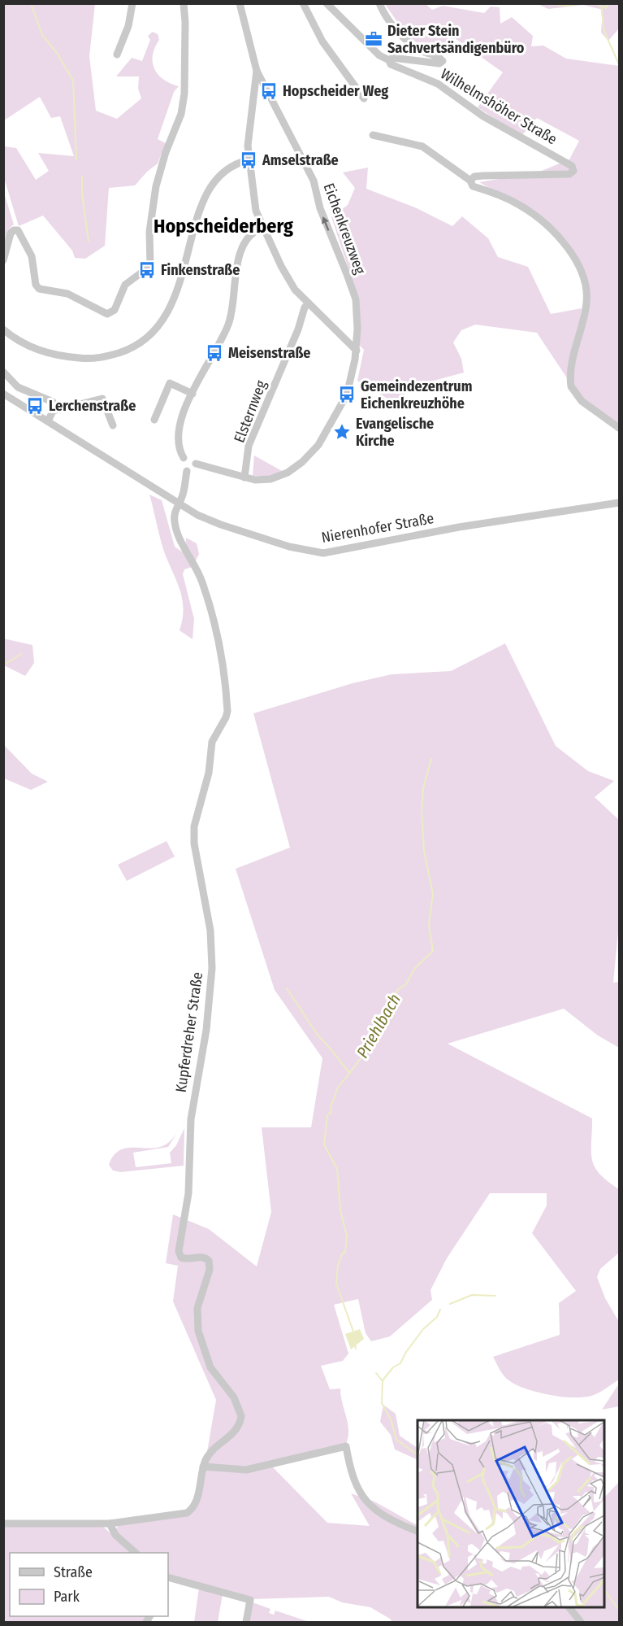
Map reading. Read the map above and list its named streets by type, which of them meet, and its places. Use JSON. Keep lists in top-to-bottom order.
{
  "streets": {
    "street": [
      "Wilhelmshöher Straße",
      "Eichenkreuzweg",
      "Elsternweg",
      "Nierenhofer Straße",
      "Kupferdreher Straße"
    ]
  },
  "crossings": [
    ["Nierenhofer Straße", "Kupferdreher Straße"]
  ],
  "districts": ["Hopscheiderberg"],
  "water": ["Priehlbach"],
  "places": {
    "office": ["Dieter Stein Sachvertsändigenbüro"],
    "bus stop": [
      "Hopscheider Weg",
      "Amselstraße",
      "Finkenstraße",
      "Meisenstraße",
      "Gemeindezentrum Eichenkreuzhöhe",
      "Lerchenstraße"
    ],
    "place": ["Evangelische Kirche"]
  },
  "legend": ["Straße", "Park"]
}
